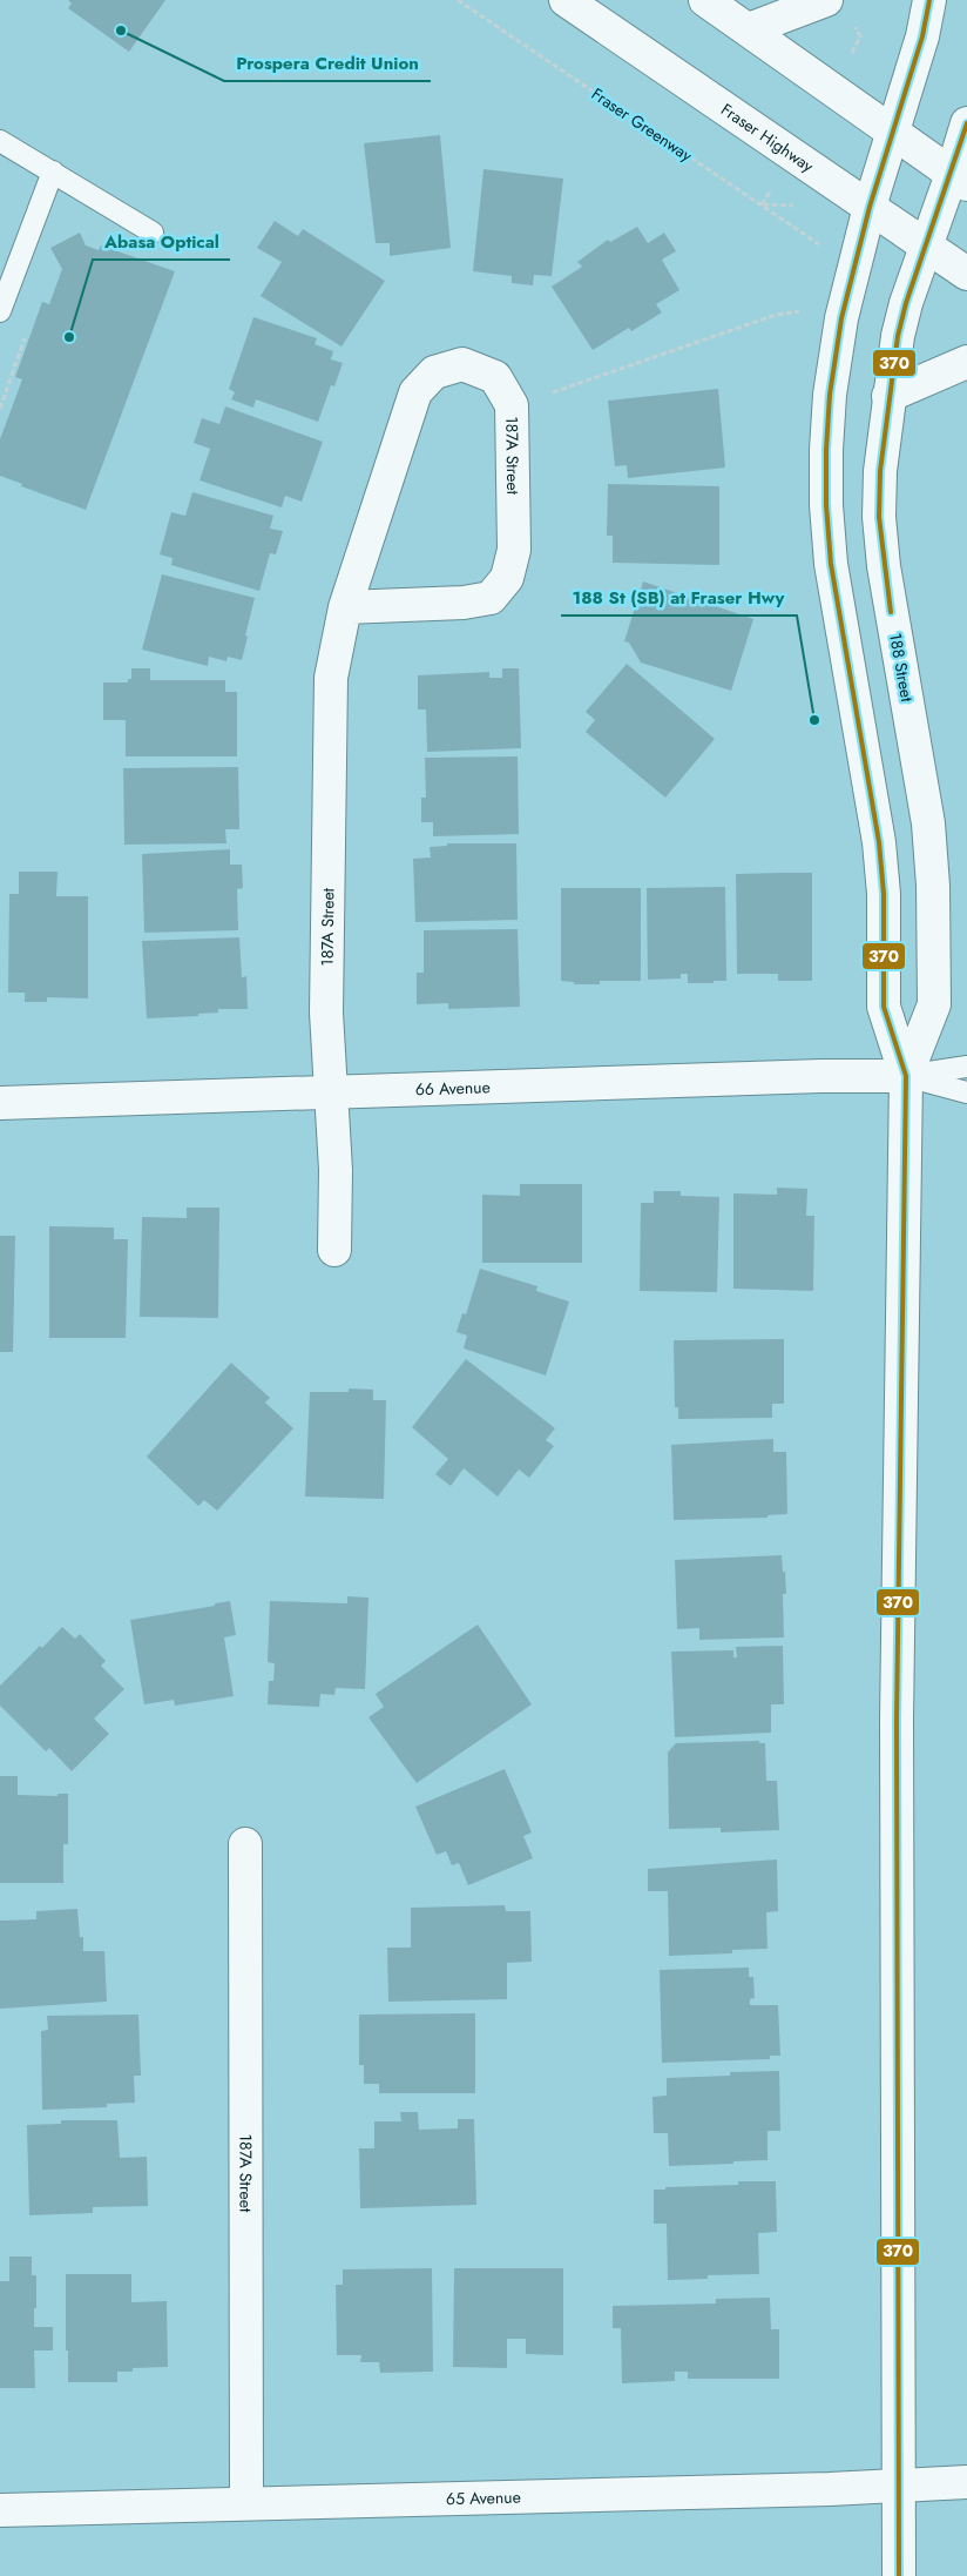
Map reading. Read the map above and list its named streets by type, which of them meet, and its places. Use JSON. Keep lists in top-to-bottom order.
{
  "streets": {
    "street": [
      "Fraser Highway",
      "187A Street",
      "188 Street",
      "66 Avenue",
      "65 Avenue"
    ],
    "path": ["Fraser Greenway"]
  },
  "crossings": [
    ["Fraser Highway", "188 Street"],
    ["187A Street", "66 Avenue"],
    ["187A Street", "65 Avenue"],
    ["188 Street", "66 Avenue"],
    ["188 Street", "65 Avenue"]
  ],
  "places": ["Prospera Credit Union", "Abasa Optical", "188 St (SB) at Fraser Hwy"],
  "lines": ["transit line 370"]
}
